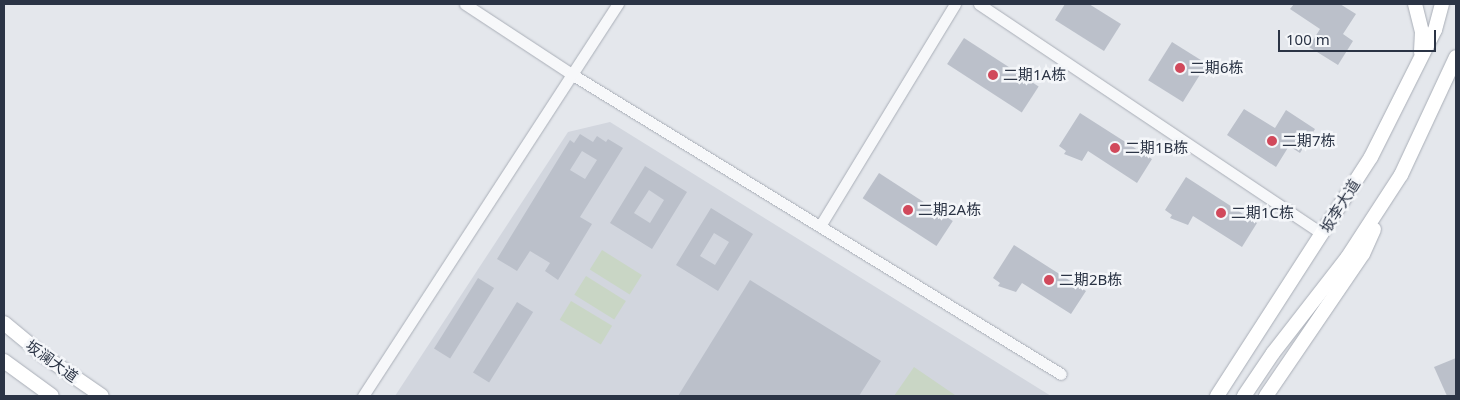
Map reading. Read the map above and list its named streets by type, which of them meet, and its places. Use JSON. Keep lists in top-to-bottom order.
{
  "streets": {
    "main road": ["坂李大道", "坂澜大道"]
  },
  "places": [
    "二期6栋",
    "二期1A栋",
    "二期7栋",
    "二期1B栋",
    "二期2A栋",
    "二期1C栋",
    "二期2B栋"
  ],
  "scale_bar": "100 m"
}
